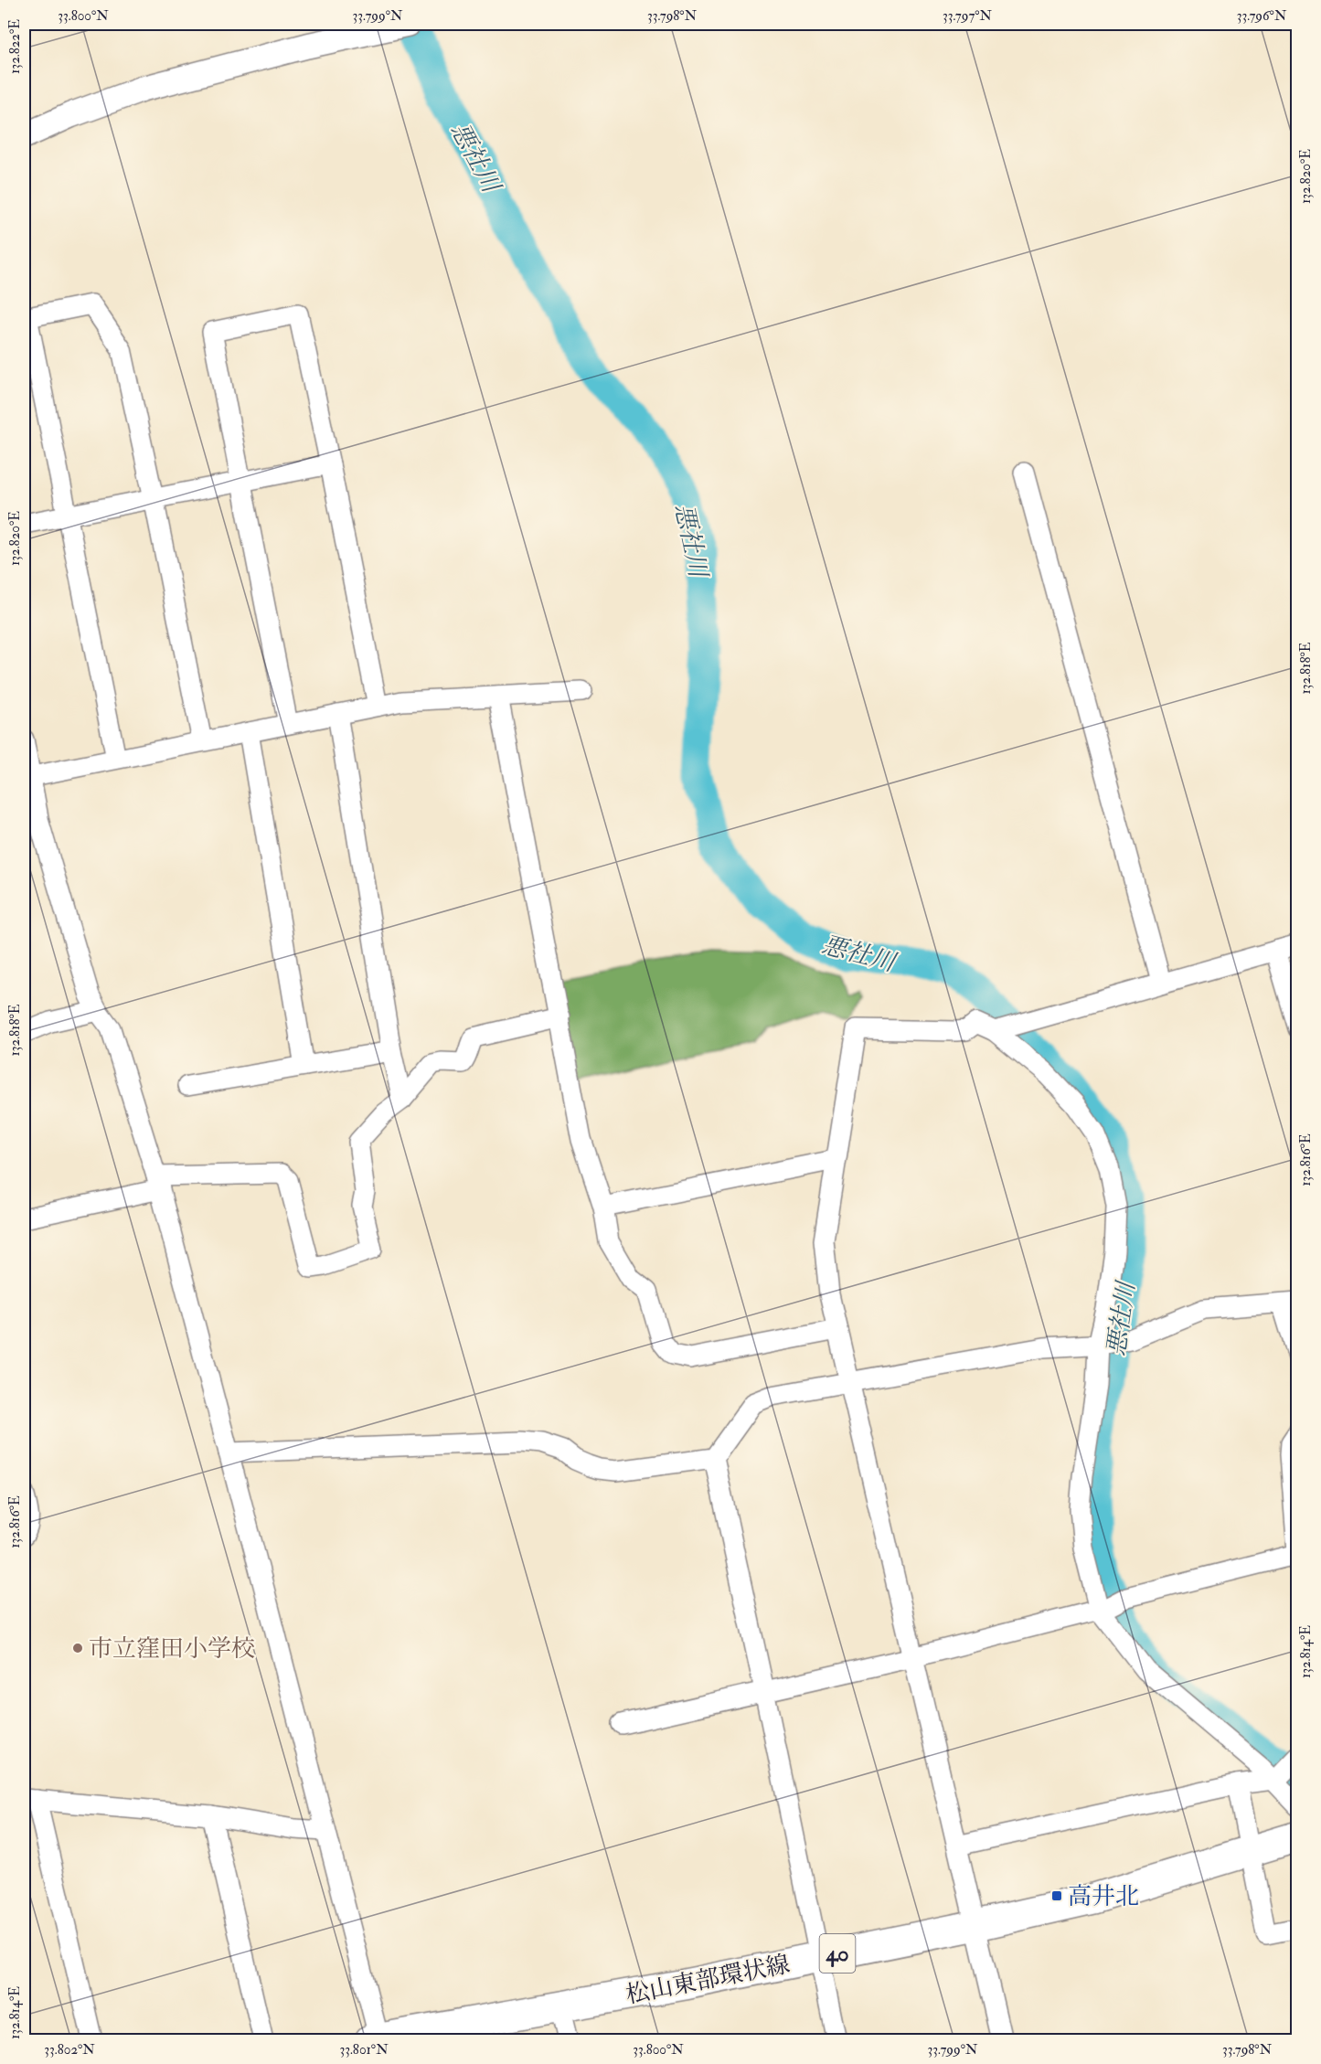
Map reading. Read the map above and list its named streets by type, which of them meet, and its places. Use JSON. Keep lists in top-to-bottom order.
{
  "streets": {
    "main road": ["40", "松山東部環状線"]
  },
  "water": ["悪社川"],
  "places": {
    "other": ["市立窪田小学校"],
    "transit": ["高井北"]
  },
  "coordinates": [
    "33.800°N",
    "33.799°N",
    "33.798°N",
    "33.797°N",
    "33.796°N",
    "132.822°E",
    "132.820°E",
    "132.818°E",
    "132.816°E",
    "132.814°E",
    "33.802°N",
    "33.801°N"
  ]
}
